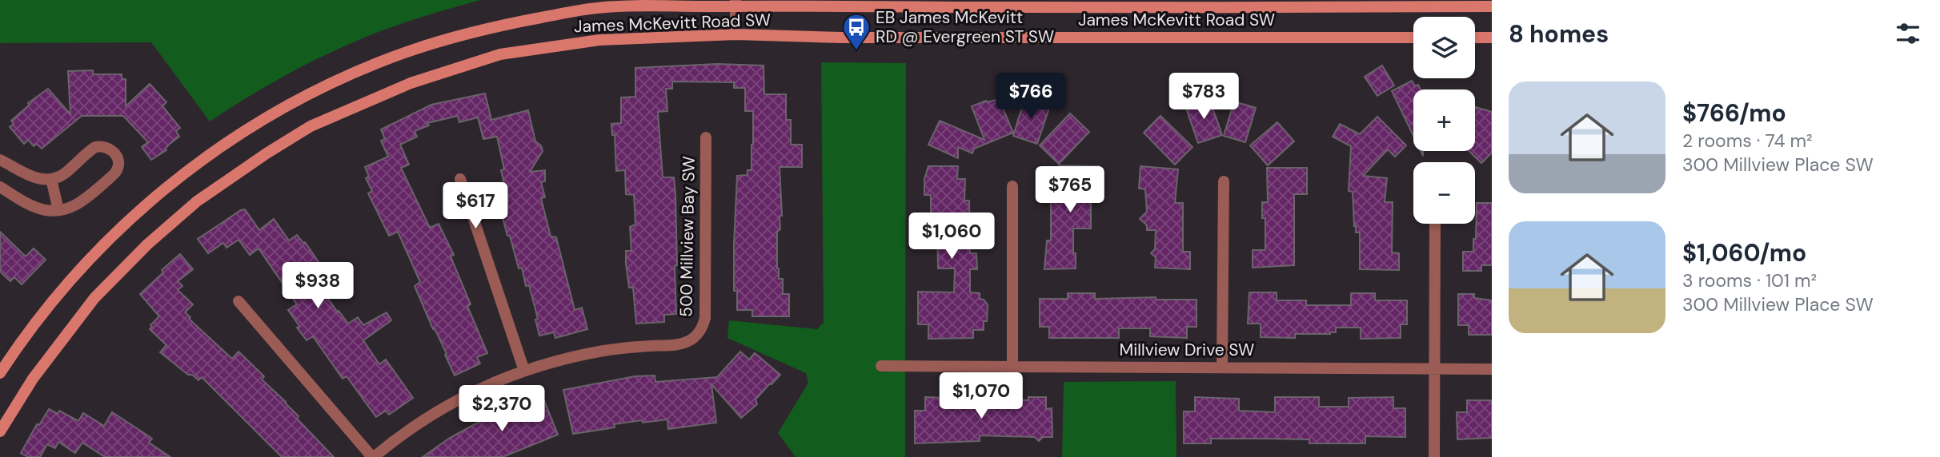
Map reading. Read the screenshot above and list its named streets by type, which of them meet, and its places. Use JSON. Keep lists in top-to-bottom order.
{
  "streets": {
    "main road": ["James McKevitt Road SW"],
    "street": ["500 Millview Bay SW", "Millview Drive SW"]
  },
  "places": {
    "bus stop": ["EB James McKevitt RD @ Evergreen ST SW"]
  },
  "page": {
    "heading": "8 homes",
    "map_buttons": ["+", "−"],
    "list": [
      {
        "name": "$766/mo",
        "note": "2 rooms · 74 m² · 300 Millview Place SW"
      },
      {
        "name": "$1,060/mo",
        "note": "3 rooms · 101 m² · 300 Millview Place SW"
      }
    ],
    "price": [
      "$766",
      "$783",
      "$765",
      "$617",
      "$1,060",
      "$938",
      "$1,070",
      "$2,370"
    ]
  }
}
